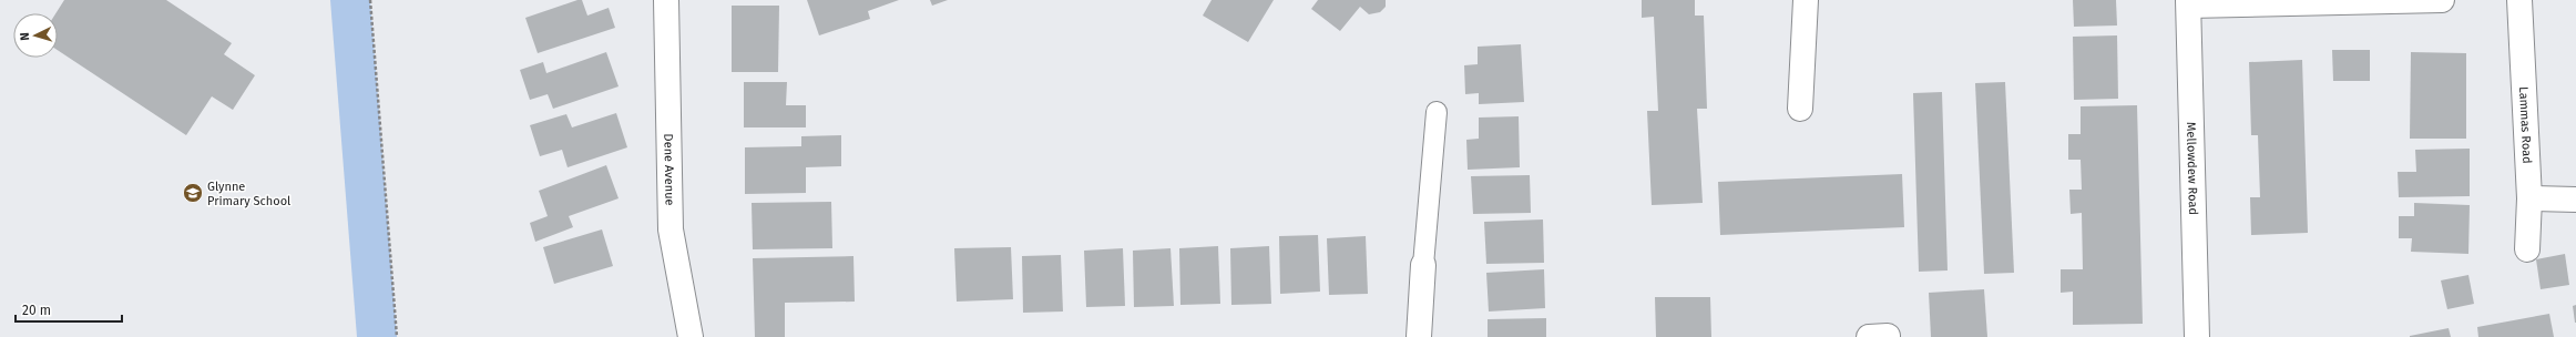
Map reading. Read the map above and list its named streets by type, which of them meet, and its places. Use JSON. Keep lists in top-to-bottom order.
{
  "streets": {
    "street": ["Lammas Road", "Mellowdew Road", "Dene Avenue"]
  },
  "places": {
    "school or university": ["Glynne Primary School"]
  },
  "scale_bar": "20 m",
  "north": "left"
}
